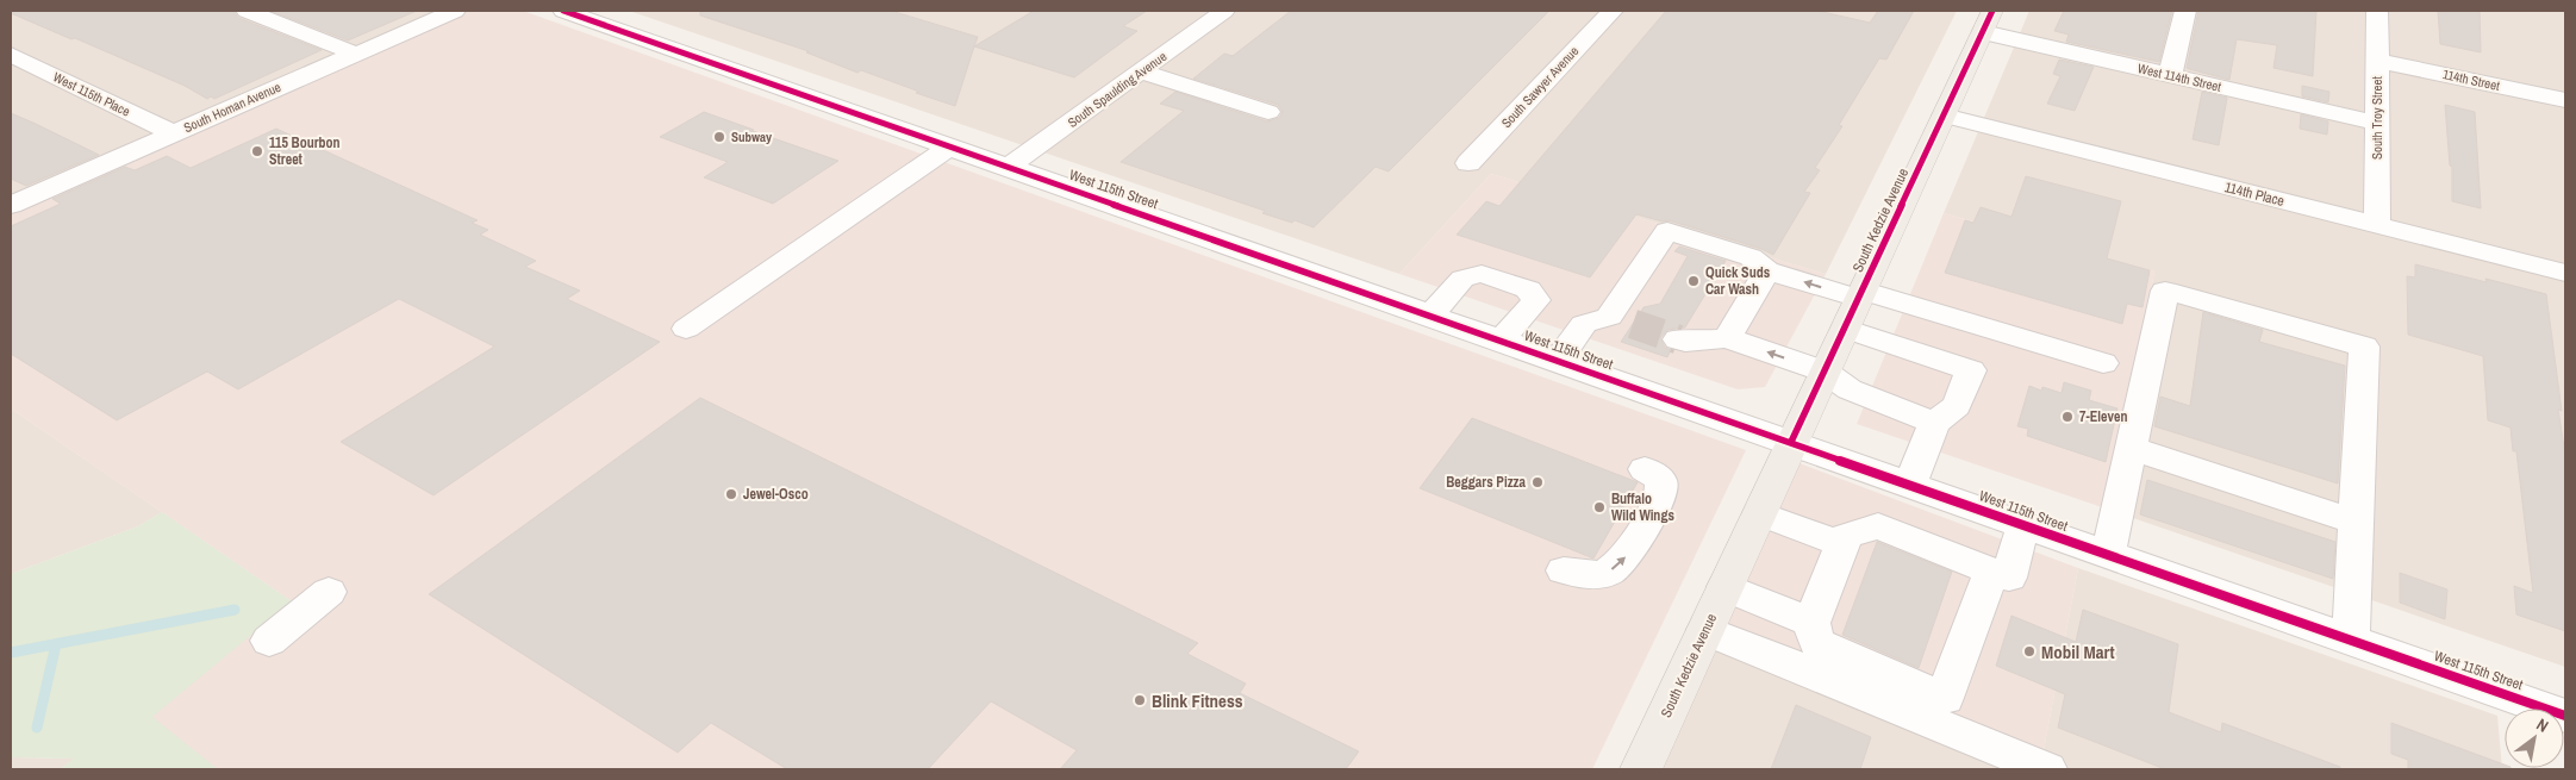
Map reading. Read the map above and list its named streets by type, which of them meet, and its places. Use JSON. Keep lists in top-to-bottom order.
{
  "streets": {
    "main road": ["South Kedzie Avenue"],
    "street": [
      "West 114th Street",
      "114th Street",
      "South Sawyer Avenue",
      "South Spaulding Avenue",
      "West 115th Place",
      "South Homan Avenue",
      "South Troy Street",
      "West 115th Street",
      "114th Place"
    ]
  },
  "crossings": [
    ["West 114th Street", "South Troy Street"],
    ["West 114th Street", "South Kedzie Avenue"],
    ["114th Street", "South Troy Street"],
    ["South Spaulding Avenue", "West 115th Street"],
    ["West 115th Place", "South Homan Avenue"],
    ["South Troy Street", "114th Place"],
    ["West 115th Street", "South Kedzie Avenue"],
    ["114th Place", "South Kedzie Avenue"]
  ],
  "places": [
    "Subway",
    "115 Bourbon Street",
    "Quick Suds Car Wash",
    "7-Eleven",
    "Beggars Pizza",
    "Jewel-Osco",
    "Buffalo Wild Wings",
    "Mobil Mart",
    "Blink Fitness"
  ],
  "north": "top right"
}
